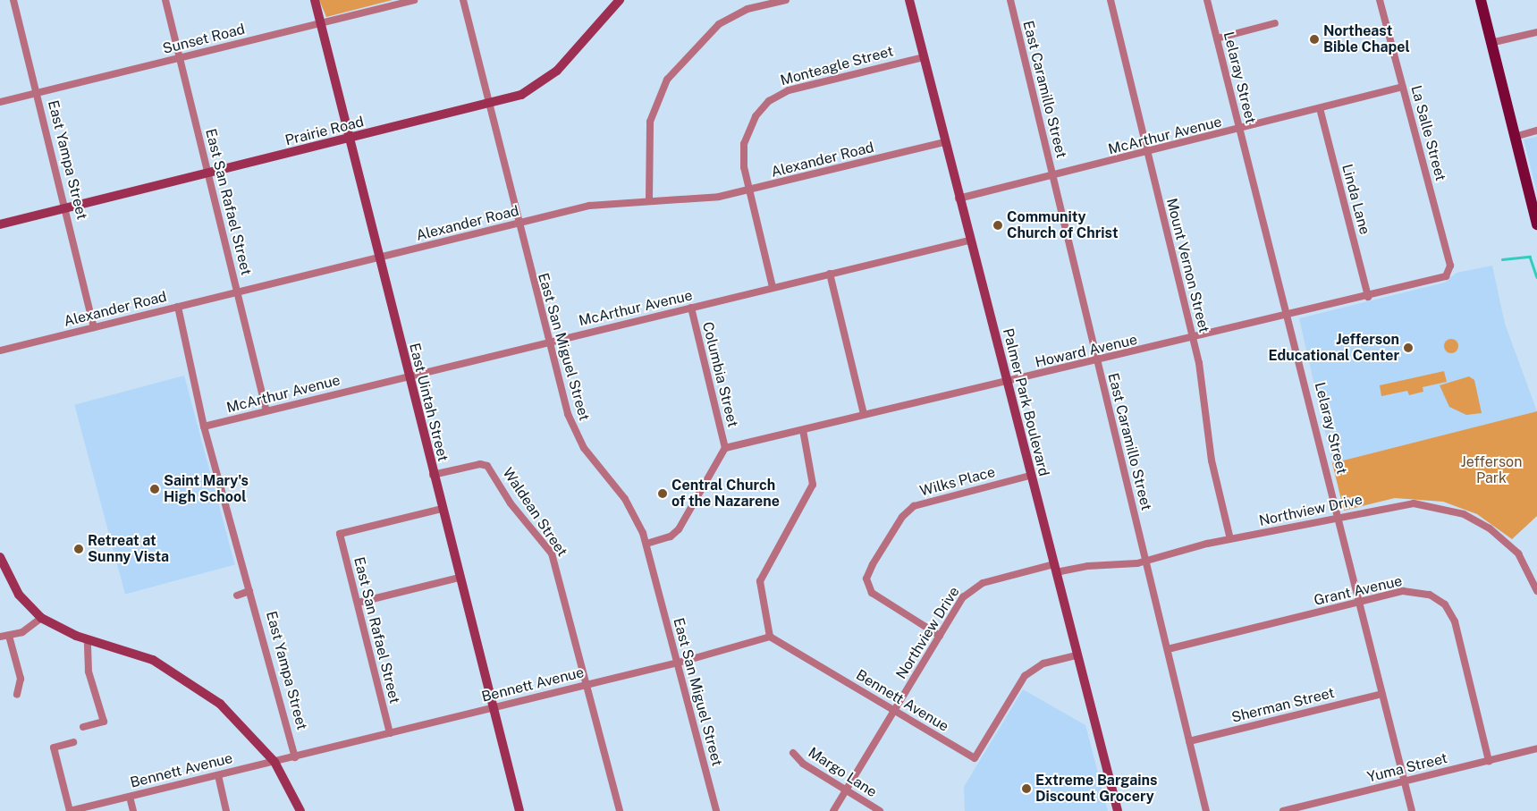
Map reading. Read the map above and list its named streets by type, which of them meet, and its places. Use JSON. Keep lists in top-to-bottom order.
{
  "streets": {
    "main road": ["Prairie Road", "East Uintah Street", "Palmer Park Boulevard"],
    "street": [
      "Sunset Road",
      "Monteagle Street",
      "Lelaray Street",
      "East Caramillo Street",
      "La Salle Street",
      "McArthur Avenue",
      "East Yampa Street",
      "Alexander Road",
      "Linda Lane",
      "East San Rafael Street",
      "Mount Vernon Street",
      "East San Miguel Street",
      "Howard Avenue",
      "Columbia Street",
      "Wilks Place",
      "Northview Drive",
      "Waldean Street",
      "Grant Avenue",
      "Bennett Avenue",
      "Sherman Street",
      "Yuma Street",
      "Margo Lane"
    ]
  },
  "crossings": [
    ["Sunset Road", "East Yampa Street"],
    ["Sunset Road", "East San Rafael Street"],
    ["Sunset Road", "East Uintah Street"],
    ["Monteagle Street", "McArthur Avenue"],
    ["Monteagle Street", "Alexander Road"],
    ["Monteagle Street", "Palmer Park Boulevard"],
    ["Lelaray Street", "McArthur Avenue"],
    ["Lelaray Street", "Howard Avenue"],
    ["Lelaray Street", "Northview Drive"],
    ["Lelaray Street", "Grant Avenue"],
    ["Lelaray Street", "Sherman Street"],
    ["Lelaray Street", "Yuma Street"],
    ["East Caramillo Street", "McArthur Avenue"],
    ["East Caramillo Street", "Howard Avenue"],
    ["East Caramillo Street", "Northview Drive"],
    ["East Caramillo Street", "Grant Avenue"],
    ["East Caramillo Street", "Sherman Street"],
    ["Prairie Road", "East Yampa Street"],
    ["Prairie Road", "East San Rafael Street"],
    ["Prairie Road", "East San Miguel Street"],
    ["Prairie Road", "East Uintah Street"],
    ["La Salle Street", "McArthur Avenue"],
    ["La Salle Street", "Howard Avenue"],
    ["McArthur Avenue", "East Yampa Street"],
    ["McArthur Avenue", "Linda Lane"],
    ["McArthur Avenue", "East San Rafael Street"],
    ["McArthur Avenue", "Mount Vernon Street"],
    ["McArthur Avenue", "East San Miguel Street"],
    ["McArthur Avenue", "Columbia Street"],
    ["McArthur Avenue", "East Uintah Street"],
    ["McArthur Avenue", "Palmer Park Boulevard"],
    ["East Yampa Street", "Alexander Road"],
    ["East Yampa Street", "Bennett Avenue"],
    ["Alexander Road", "East San Rafael Street"],
    ["Alexander Road", "East San Miguel Street"],
    ["Alexander Road", "East Uintah Street"],
    ["Alexander Road", "Palmer Park Boulevard"],
    ["Linda Lane", "Howard Avenue"],
    ["East San Rafael Street", "East Uintah Street"],
    ["East San Rafael Street", "Bennett Avenue"],
    ["Mount Vernon Street", "Howard Avenue"],
    ["Mount Vernon Street", "Northview Drive"],
    ["East San Miguel Street", "Bennett Avenue"],
    ["Howard Avenue", "Columbia Street"],
    ["Howard Avenue", "Palmer Park Boulevard"],
    ["East Uintah Street", "Waldean Street"],
    ["East Uintah Street", "Bennett Avenue"],
    ["Palmer Park Boulevard", "Wilks Place"],
    ["Palmer Park Boulevard", "Northview Drive"],
    ["Palmer Park Boulevard", "Bennett Avenue"],
    ["Wilks Place", "Northview Drive"],
    ["Northview Drive", "Bennett Avenue"],
    ["Northview Drive", "Margo Lane"],
    ["Waldean Street", "Bennett Avenue"],
    ["Grant Avenue", "Yuma Street"]
  ],
  "parks": ["Jefferson Park"],
  "places": [
    "Northeast Bible Chapel",
    "Community Church of Christ",
    "Jefferson Educational Center",
    "Saint Mary's High School",
    "Central Church of the Nazarene",
    "Retreat at Sunny Vista",
    "Extreme Bargains Discount Grocery"
  ]
}
